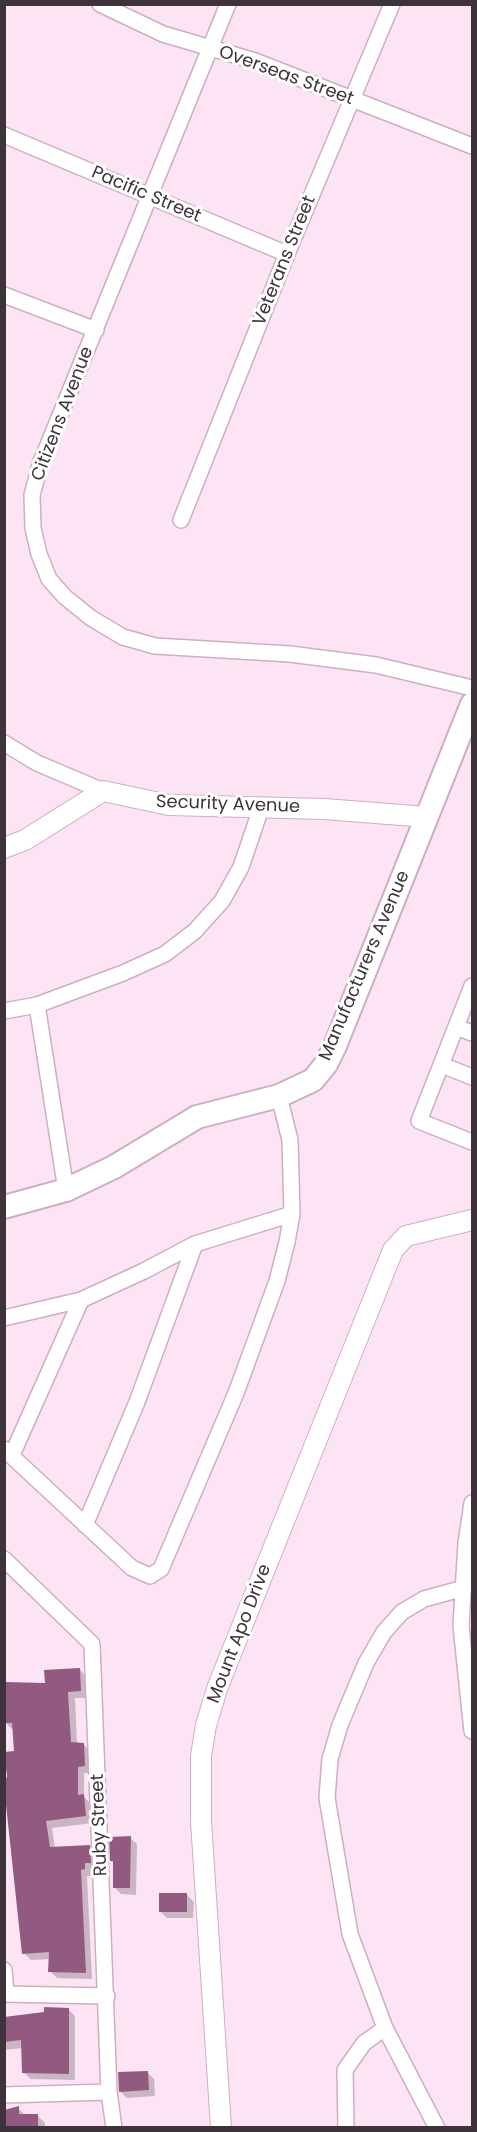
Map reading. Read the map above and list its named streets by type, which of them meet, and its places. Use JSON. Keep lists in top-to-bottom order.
{
  "streets": {
    "main road": ["Manufacturers Avenue"],
    "street": [
      "Overseas Street",
      "Pacific Street",
      "Veterans Street",
      "Citizens Avenue",
      "Security Avenue",
      "Mount Apo Drive",
      "Ruby Street"
    ]
  },
  "crossings": [
    ["Overseas Street", "Veterans Street"],
    ["Overseas Street", "Citizens Avenue"],
    ["Pacific Street", "Veterans Street"],
    ["Pacific Street", "Citizens Avenue"],
    ["Security Avenue", "Manufacturers Avenue"]
  ]
}
